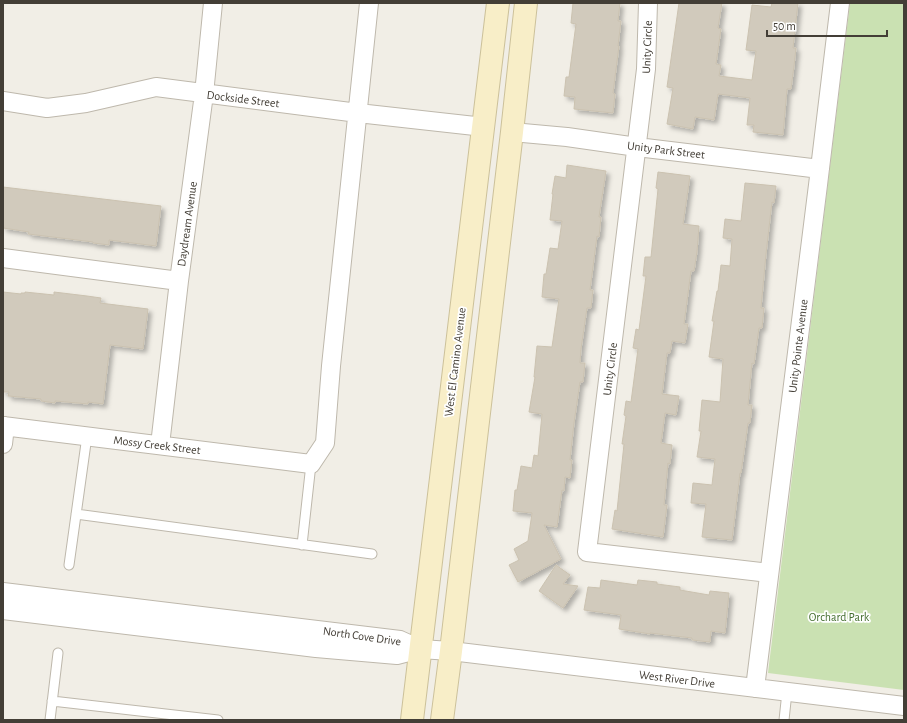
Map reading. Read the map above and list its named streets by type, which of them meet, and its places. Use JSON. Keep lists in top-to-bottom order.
{
  "streets": {
    "main road": ["West El Camino Avenue"],
    "street": [
      "Unity Circle",
      "Dockside Street",
      "Unity Park Street",
      "Daydream Avenue",
      "Unity Pointe Avenue",
      "Mossy Creek Street",
      "North Cove Drive",
      "West River Drive"
    ]
  },
  "crossings": [
    ["Unity Circle", "Unity Park Street"],
    ["Unity Circle", "Unity Pointe Avenue"],
    ["Dockside Street", "Daydream Avenue"],
    ["Dockside Street", "West El Camino Avenue"],
    ["Unity Park Street", "Unity Pointe Avenue"],
    ["Daydream Avenue", "Mossy Creek Street"],
    ["Unity Pointe Avenue", "West River Drive"],
    ["West El Camino Avenue", "North Cove Drive"],
    ["West El Camino Avenue", "West River Drive"],
    ["North Cove Drive", "West River Drive"]
  ],
  "parks": ["Orchard Park"],
  "scale_bar": "50 m"
}
